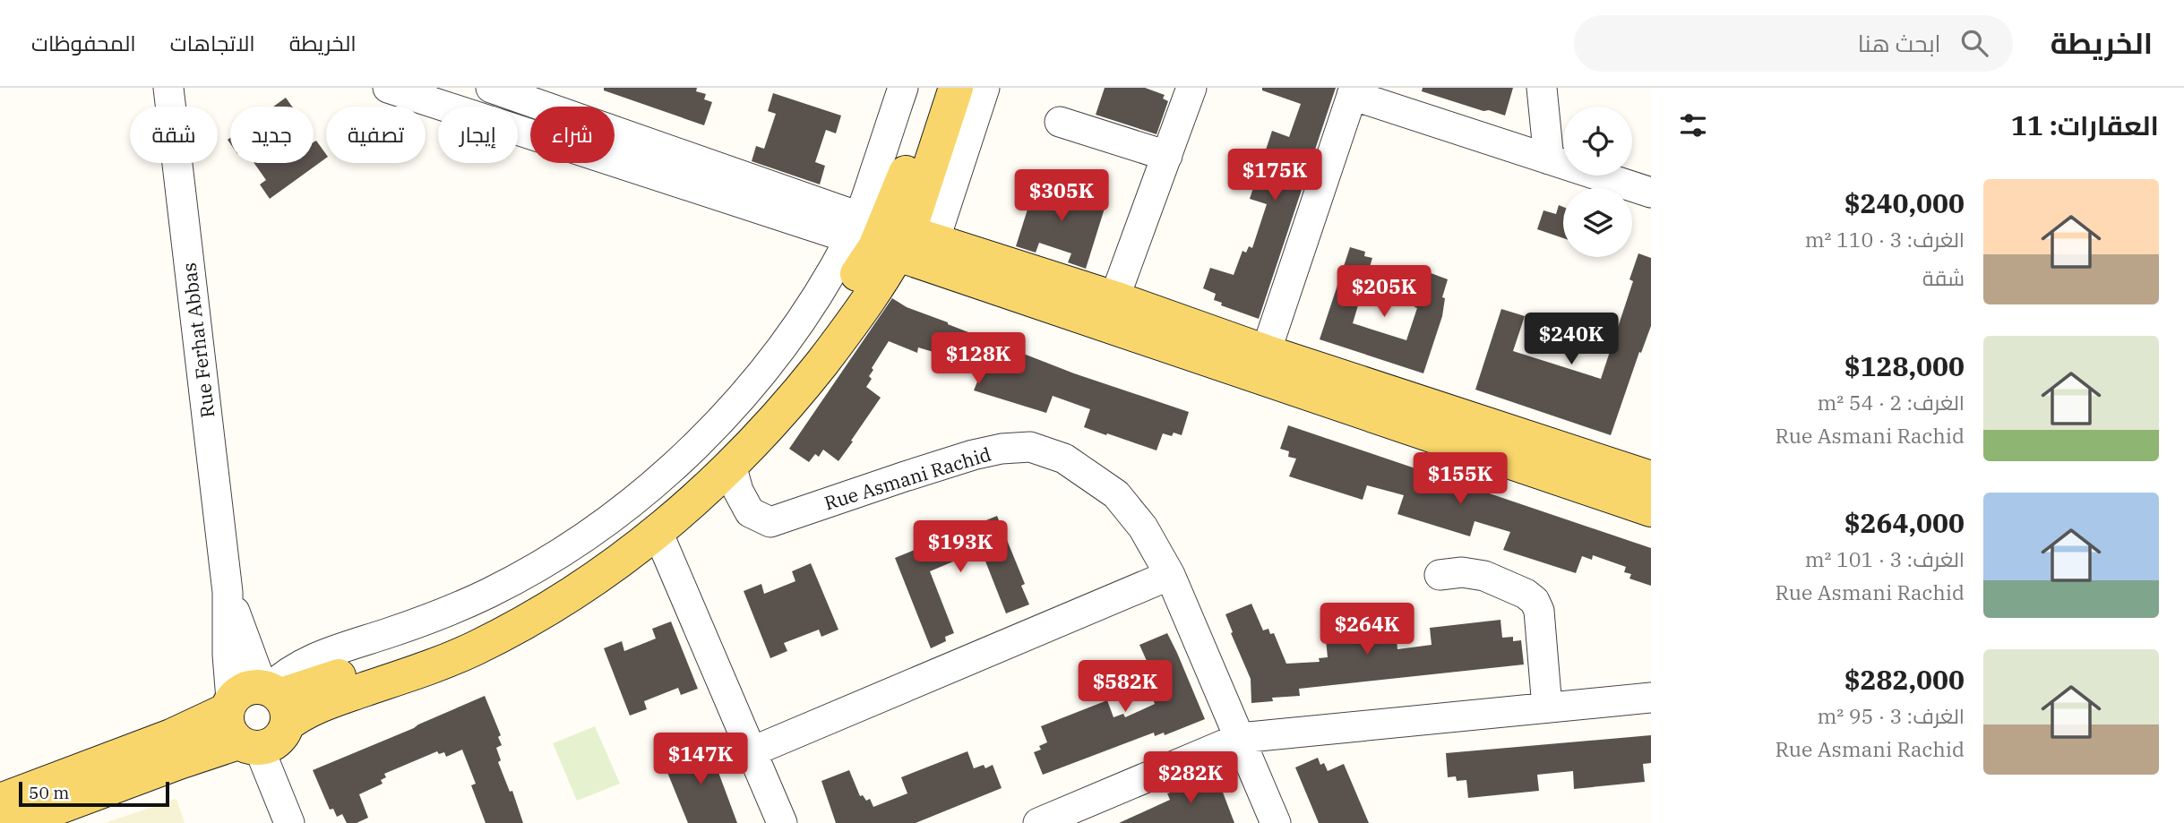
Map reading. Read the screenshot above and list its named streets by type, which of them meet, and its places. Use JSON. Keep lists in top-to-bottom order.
{
  "streets": {
    "street": ["Rue Ferhat Abbas", "Rue Asmani Rachid"]
  },
  "scale_bar": "50 m",
  "page": {
    "header": "الخريطة",
    "search": "ابحث هنا",
    "nav": ["الخريطة", "الاتجاهات", "المحفوظات"],
    "heading": "العقارات: 11",
    "chip": [
      "شراء",
      "إيجار",
      "تصفية",
      "جديد",
      "شقة"
    ],
    "price": [
      "$175K",
      "$305K",
      "$205K",
      "$240K",
      "$128K",
      "$155K",
      "$193K",
      "$264K",
      "$582K",
      "$147K",
      "$282K"
    ],
    "list": [
      {
        "name": "$240,000",
        "note": "الغرف: 3 · 110 m² · شقة"
      },
      {
        "name": "$128,000",
        "note": "الغرف: 2 · 54 m² · Rue Asmani Rachid"
      },
      {
        "name": "$264,000",
        "note": "الغرف: 3 · 101 m² · Rue Asmani Rachid"
      },
      {
        "name": "$282,000",
        "note": "الغرف: 3 · 95 m² · Rue Asmani Rachid"
      }
    ],
    "scale": "50 m"
  }
}
